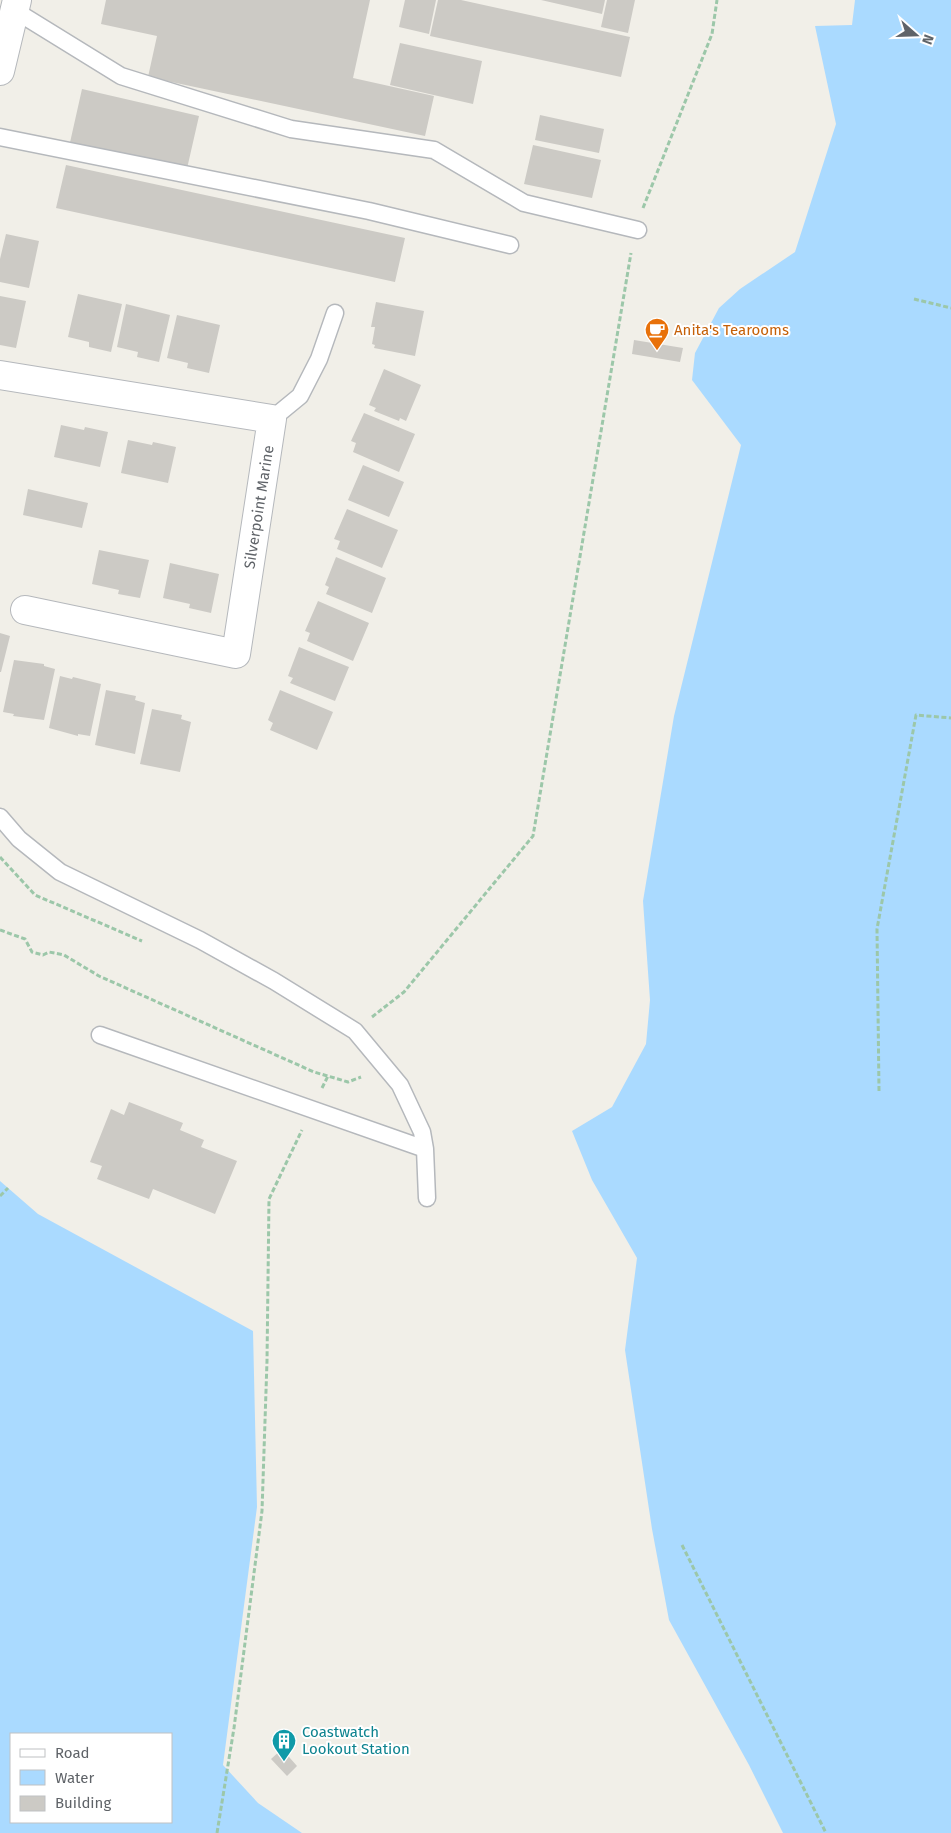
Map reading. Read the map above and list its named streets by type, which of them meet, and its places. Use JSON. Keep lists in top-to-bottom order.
{
  "streets": {
    "street": ["Silverpoint Marine"]
  },
  "places": {
    "cafe": ["Anita's Tearooms"],
    "building": ["Coastwatch Lookout Station"]
  },
  "legend": ["Road", "Water", "Building"],
  "north": "right"
}
